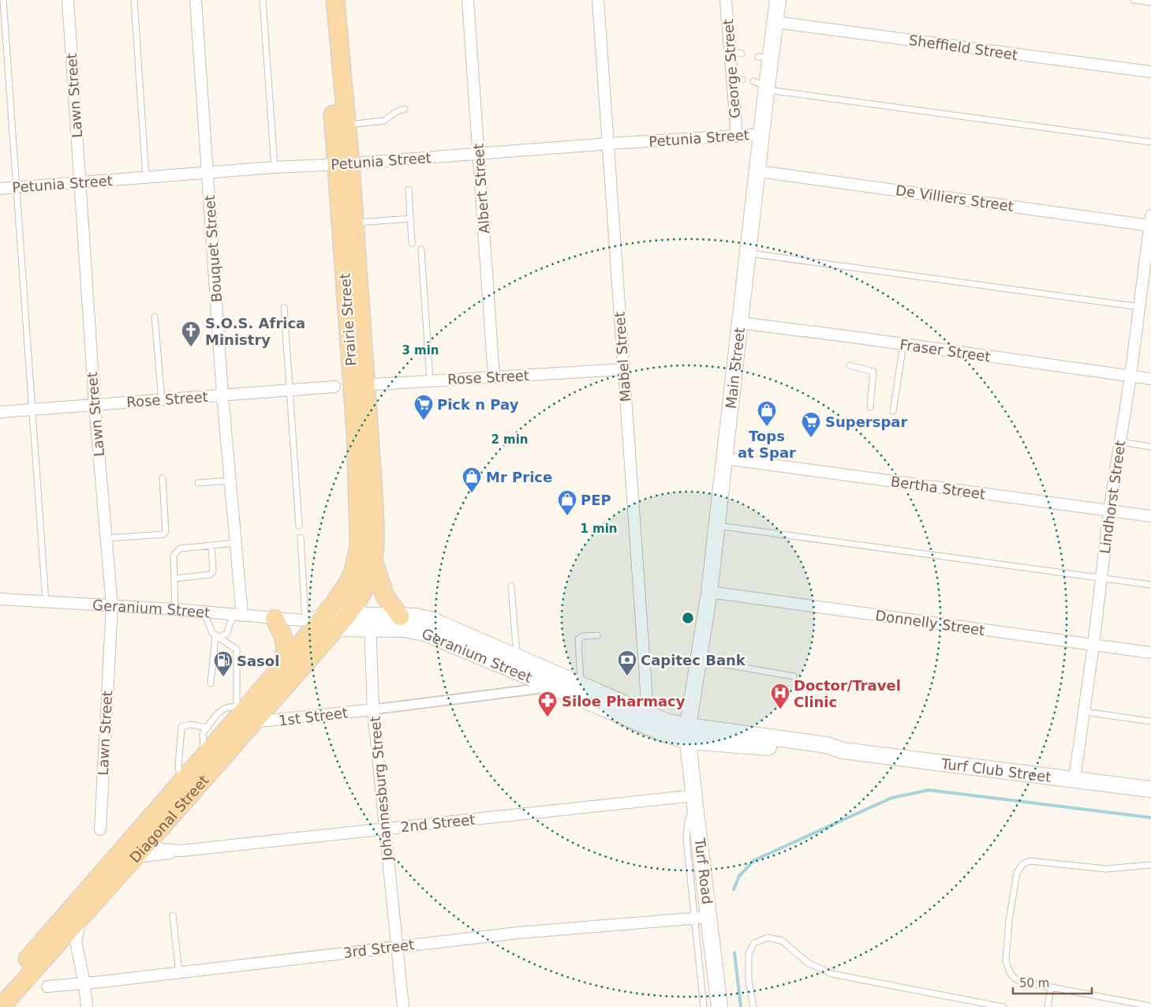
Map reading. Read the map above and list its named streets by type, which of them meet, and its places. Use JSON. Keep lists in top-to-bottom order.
{
  "streets": {
    "main road": [
      "Prairie Street",
      "Main Street",
      "Geranium Street",
      "Turf Club Street",
      "Diagonal Street",
      "Turf Road"
    ],
    "street": [
      "Sheffield Street",
      "George Street",
      "Lawn Street",
      "Petunia Street",
      "Albert Street",
      "De Villiers Street",
      "Bouquet Street",
      "Fraser Street",
      "Mabel Street",
      "Rose Street",
      "Bertha Street",
      "Lindhorst Street",
      "Donnelly Street",
      "1st Street",
      "Johannesburg Street",
      "2nd Street",
      "3rd Street"
    ]
  },
  "crossings": [
    ["Sheffield Street", "Main Street"],
    ["George Street", "Petunia Street"],
    ["Lawn Street", "Petunia Street"],
    ["Lawn Street", "Rose Street"],
    ["Lawn Street", "Geranium Street"],
    ["Petunia Street", "Albert Street"],
    ["Petunia Street", "Bouquet Street"],
    ["Petunia Street", "Prairie Street"],
    ["Petunia Street", "Mabel Street"],
    ["Petunia Street", "Main Street"],
    ["Albert Street", "Rose Street"],
    ["De Villiers Street", "Main Street"],
    ["De Villiers Street", "Lindhorst Street"],
    ["Bouquet Street", "Rose Street"],
    ["Bouquet Street", "Geranium Street"],
    ["Prairie Street", "Rose Street"],
    ["Prairie Street", "Geranium Street"],
    ["Prairie Street", "Diagonal Street"],
    ["Fraser Street", "Main Street"],
    ["Fraser Street", "Lindhorst Street"],
    ["Mabel Street", "Rose Street"],
    ["Mabel Street", "Geranium Street"],
    ["Main Street", "Bertha Street"],
    ["Main Street", "Geranium Street"],
    ["Main Street", "Donnelly Street"],
    ["Main Street", "Turf Club Street"],
    ["Main Street", "Turf Road"],
    ["Bertha Street", "Lindhorst Street"],
    ["Lindhorst Street", "Donnelly Street"],
    ["Lindhorst Street", "Turf Club Street"],
    ["Geranium Street", "Turf Club Street"],
    ["Geranium Street", "Johannesburg Street"],
    ["Geranium Street", "Diagonal Street"],
    ["Geranium Street", "Turf Road"],
    ["1st Street", "Johannesburg Street"],
    ["1st Street", "Diagonal Street"],
    ["Turf Club Street", "Turf Road"],
    ["Johannesburg Street", "2nd Street"],
    ["Johannesburg Street", "3rd Street"],
    ["Diagonal Street", "2nd Street"],
    ["2nd Street", "Turf Road"],
    ["Turf Road", "3rd Street"]
  ],
  "places": {
    "church": ["S.O.S. Africa Ministry"],
    "supermarket": ["Pick n Pay", "Superspar"],
    "shop": ["Tops at Spar", "Mr Price", "PEP"],
    "bank": ["Capitec Bank"],
    "fuel station": ["Sasol"],
    "hospital": ["Doctor/Travel Clinic"],
    "pharmacy": ["Siloe Pharmacy"]
  },
  "scale_bar": "50 m",
  "rings": ["3 min", "2 min", "1 min"]
}
